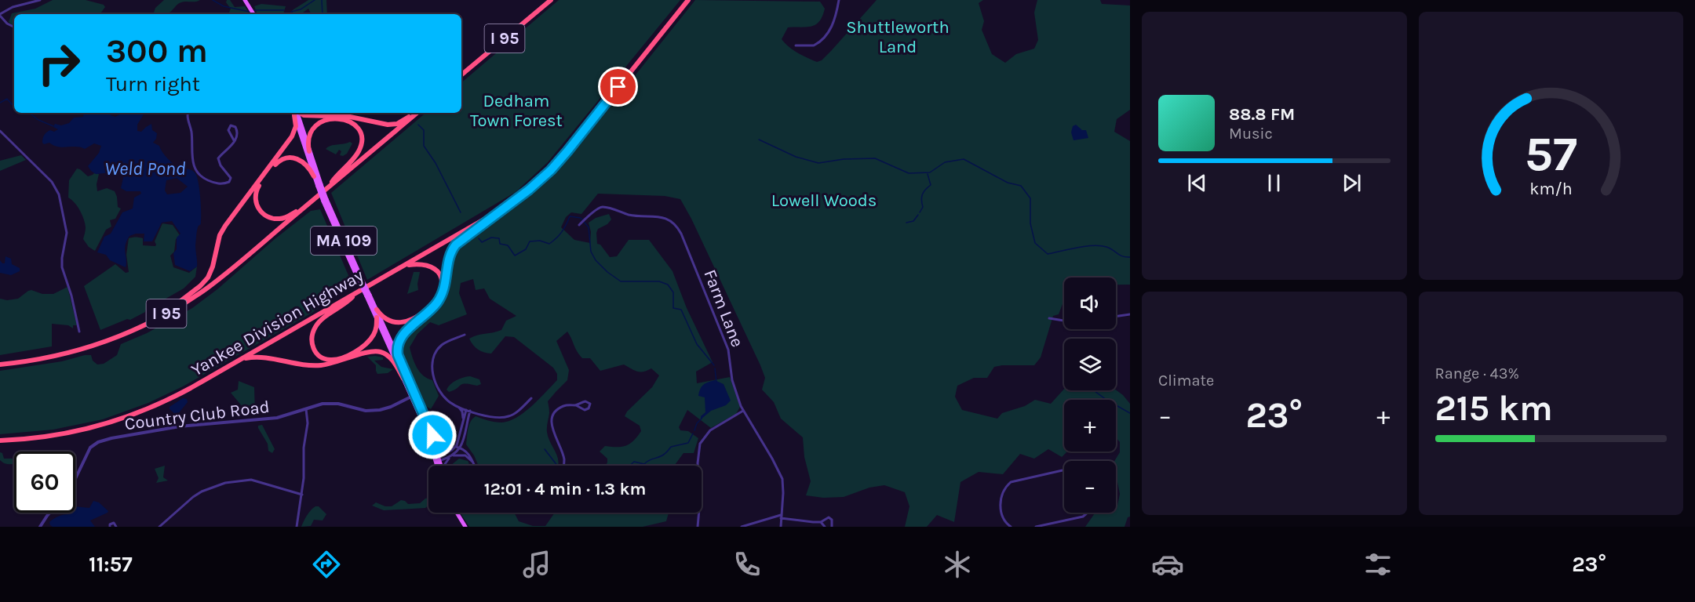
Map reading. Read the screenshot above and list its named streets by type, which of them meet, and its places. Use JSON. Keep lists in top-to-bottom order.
{
  "streets": {
    "highway": ["I 95", "Yankee Division Highway"],
    "main road": ["MA 109"],
    "street": ["Farm Lane", "Country Club Road"]
  },
  "crossings": [
    ["MA 109", "Country Club Road"]
  ],
  "water": ["Weld Pond"],
  "parks": ["Shuttleworth Land", "Dedham Town Forest", "Lowell Woods"],
  "page": {
    "turn": ["300 m", "Turn right"],
    "song": ["88.8 FM", "Music"],
    "map_buttons": ["+", "−"],
    "tile": [
      "Climate",
      ["Range · 43%", "215 km"]
    ],
    "heat": ["−", "23°", "+"],
    "limit": "60",
    "trip": "12:01 · 4 min · 1.3 km",
    "tabs": ["11:57", "23°"],
    "gauge": ["57", "km/h"]
  }
}
